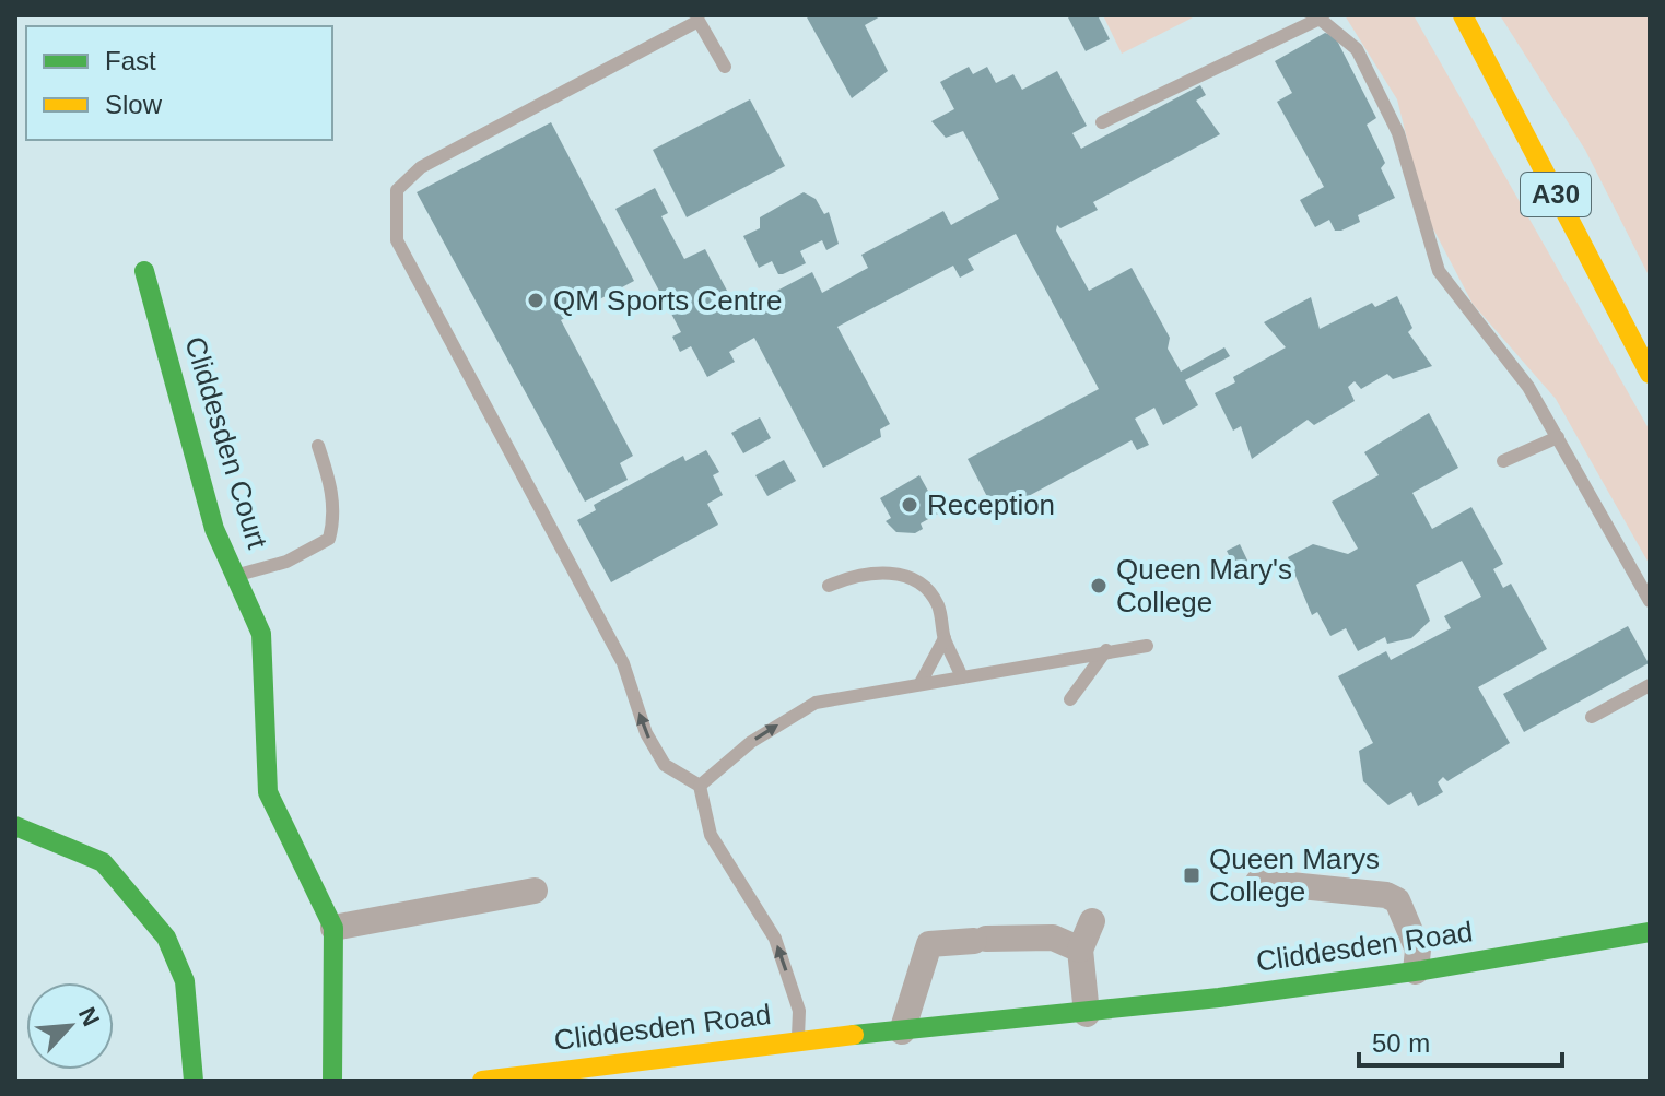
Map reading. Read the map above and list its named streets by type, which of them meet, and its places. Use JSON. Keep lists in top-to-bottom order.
{
  "streets": {
    "street": ["A30", "Cliddesden Court", "Cliddesden Road"]
  },
  "places": {
    "other": ["QM Sports Centre", "Reception", "Queen Mary's College"],
    "transit": ["Queen Marys College"]
  },
  "legend": ["Fast", "Slow"],
  "scale_bar": "50 m",
  "north": "top right"
}
